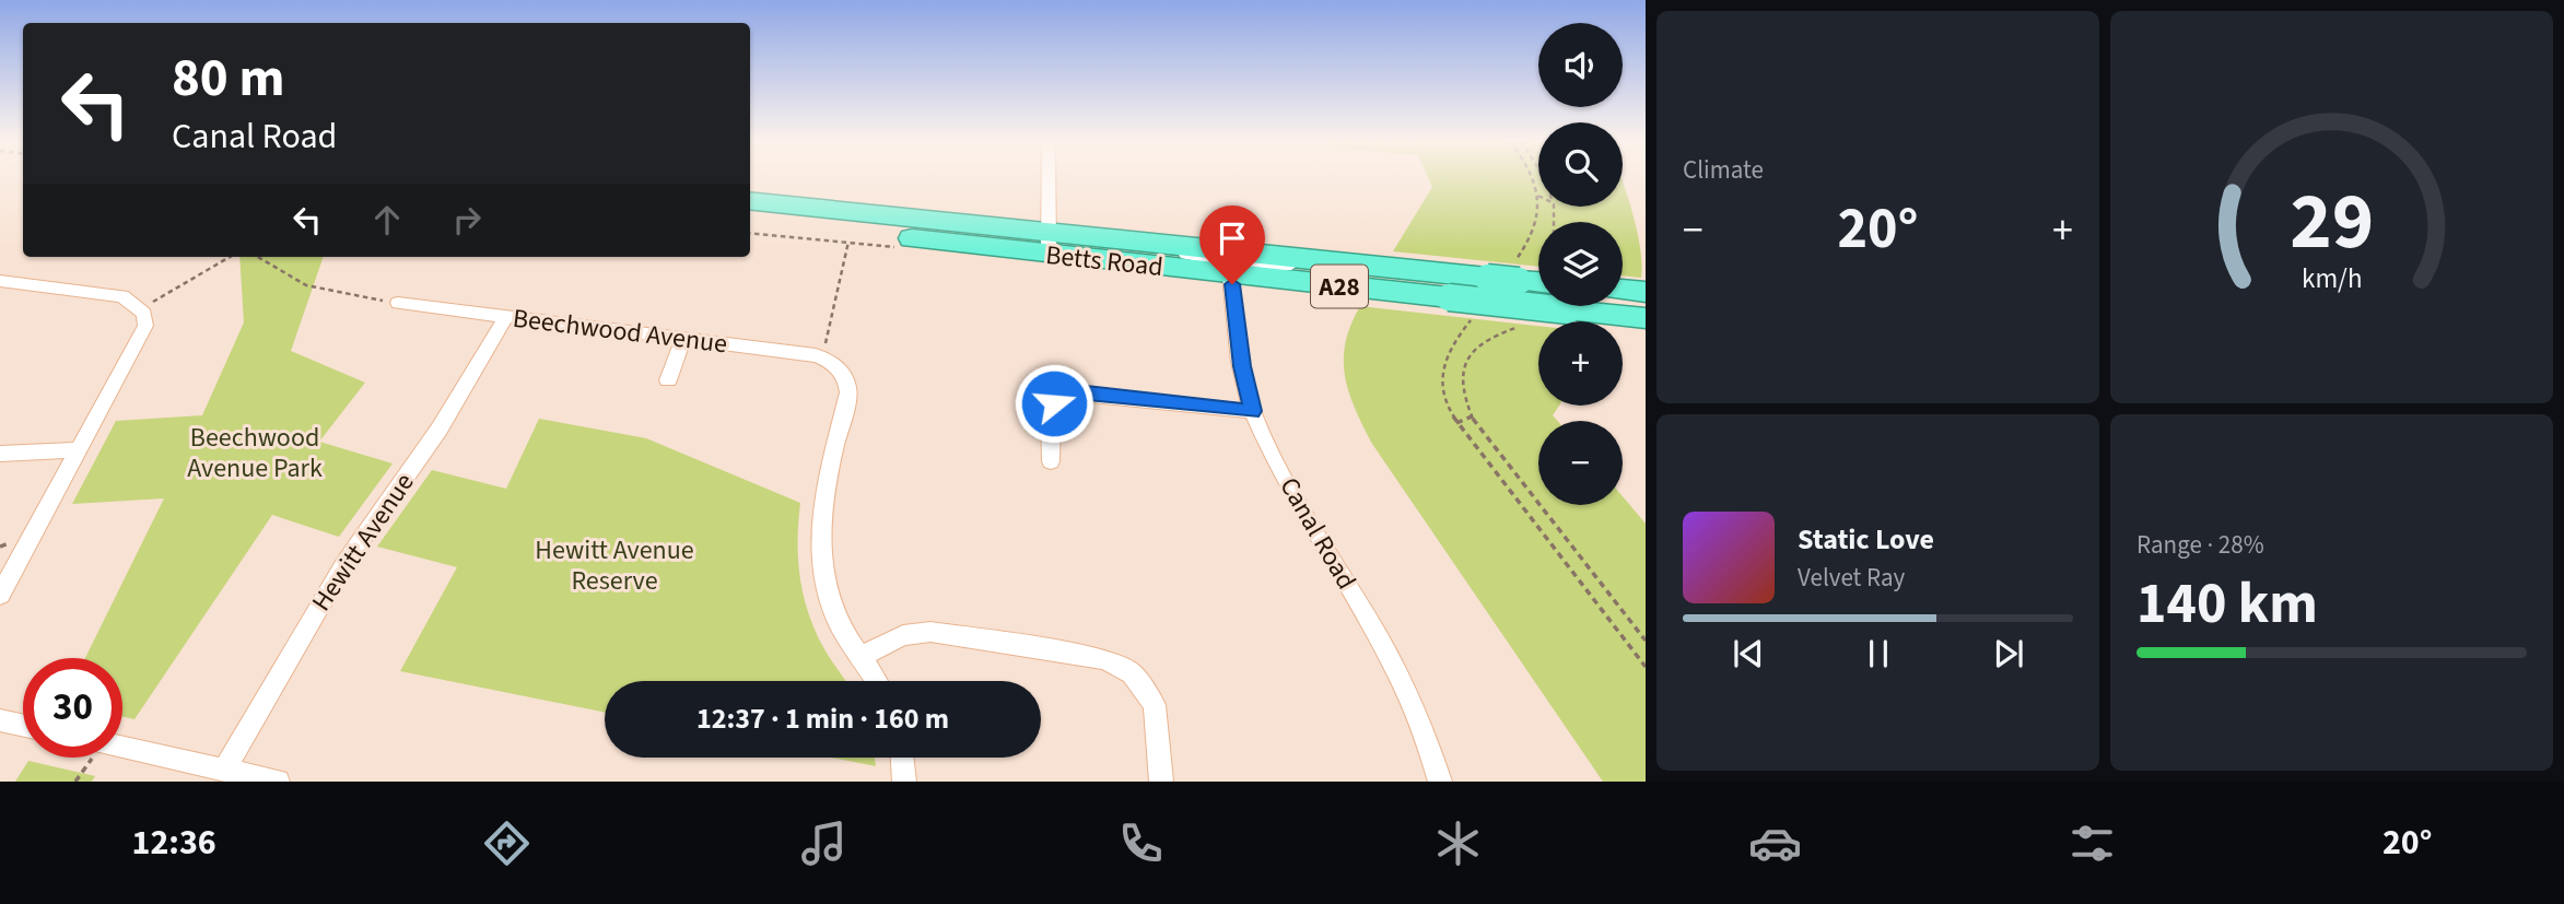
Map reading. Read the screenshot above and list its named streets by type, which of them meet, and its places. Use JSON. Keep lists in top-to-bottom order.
{
  "streets": {
    "highway": ["Betts Road", "A28"],
    "street": ["Beechwood Avenue", "Canal Road", "Hewitt Avenue"]
  },
  "crossings": [
    ["Betts Road", "Canal Road"],
    ["Beechwood Avenue", "Hewitt Avenue"]
  ],
  "parks": ["Beechwood Avenue Park", "Hewitt Avenue Reserve"],
  "page": {
    "tile": [
      "Climate",
      ["Range · 28%", "140 km"]
    ],
    "map_buttons": ["+", "−"],
    "turn": ["80 m", "Canal Road"],
    "heat": ["−", "20°", "+"],
    "song": ["Static Love", "Velvet Ray"],
    "limit": "30",
    "trip": "12:37 · 1 min · 160 m",
    "tabs": ["12:36", "20°"],
    "gauge": ["29", "km/h"]
  }
}
